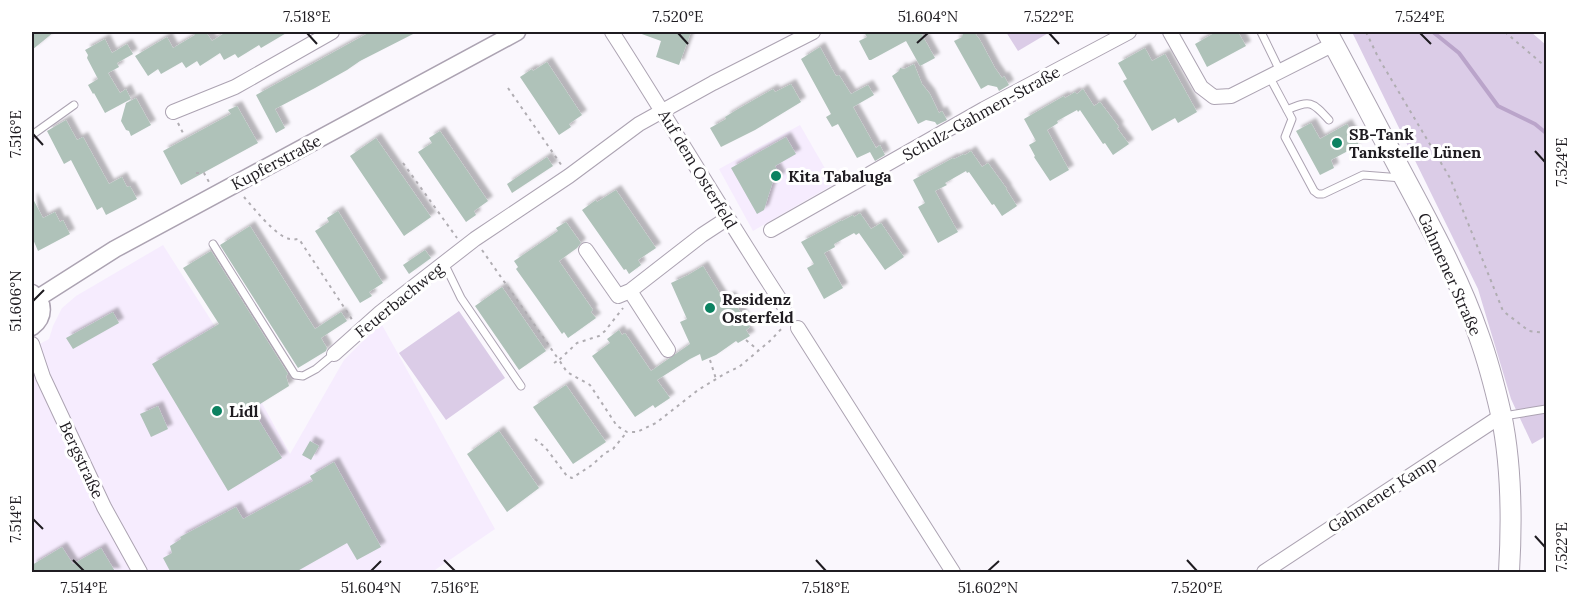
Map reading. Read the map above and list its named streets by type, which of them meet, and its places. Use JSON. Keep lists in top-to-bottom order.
{
  "streets": {
    "main road": ["Gahmener Straße"],
    "street": [
      "Schulz-Gahmen-Straße",
      "Kupferstraße",
      "Auf dem Osterfeld",
      "Feuerbachweg",
      "Bergstraße",
      "Gahmener Kamp"
    ]
  },
  "crossings": [
    ["Auf dem Osterfeld", "Feuerbachweg"],
    ["Gahmener Straße", "Gahmener Kamp"]
  ],
  "places": [
    "SB-Tank Tankstelle Lünen",
    "Kita Tabaluga",
    "Residenz Osterfeld",
    "Lidl"
  ],
  "coordinates": [
    "7.518°E",
    "7.520°E",
    "51.604°N",
    "7.522°E",
    "7.524°E",
    "7.516°E",
    "51.606°N",
    "7.514°E",
    "51.602°N"
  ]
}
